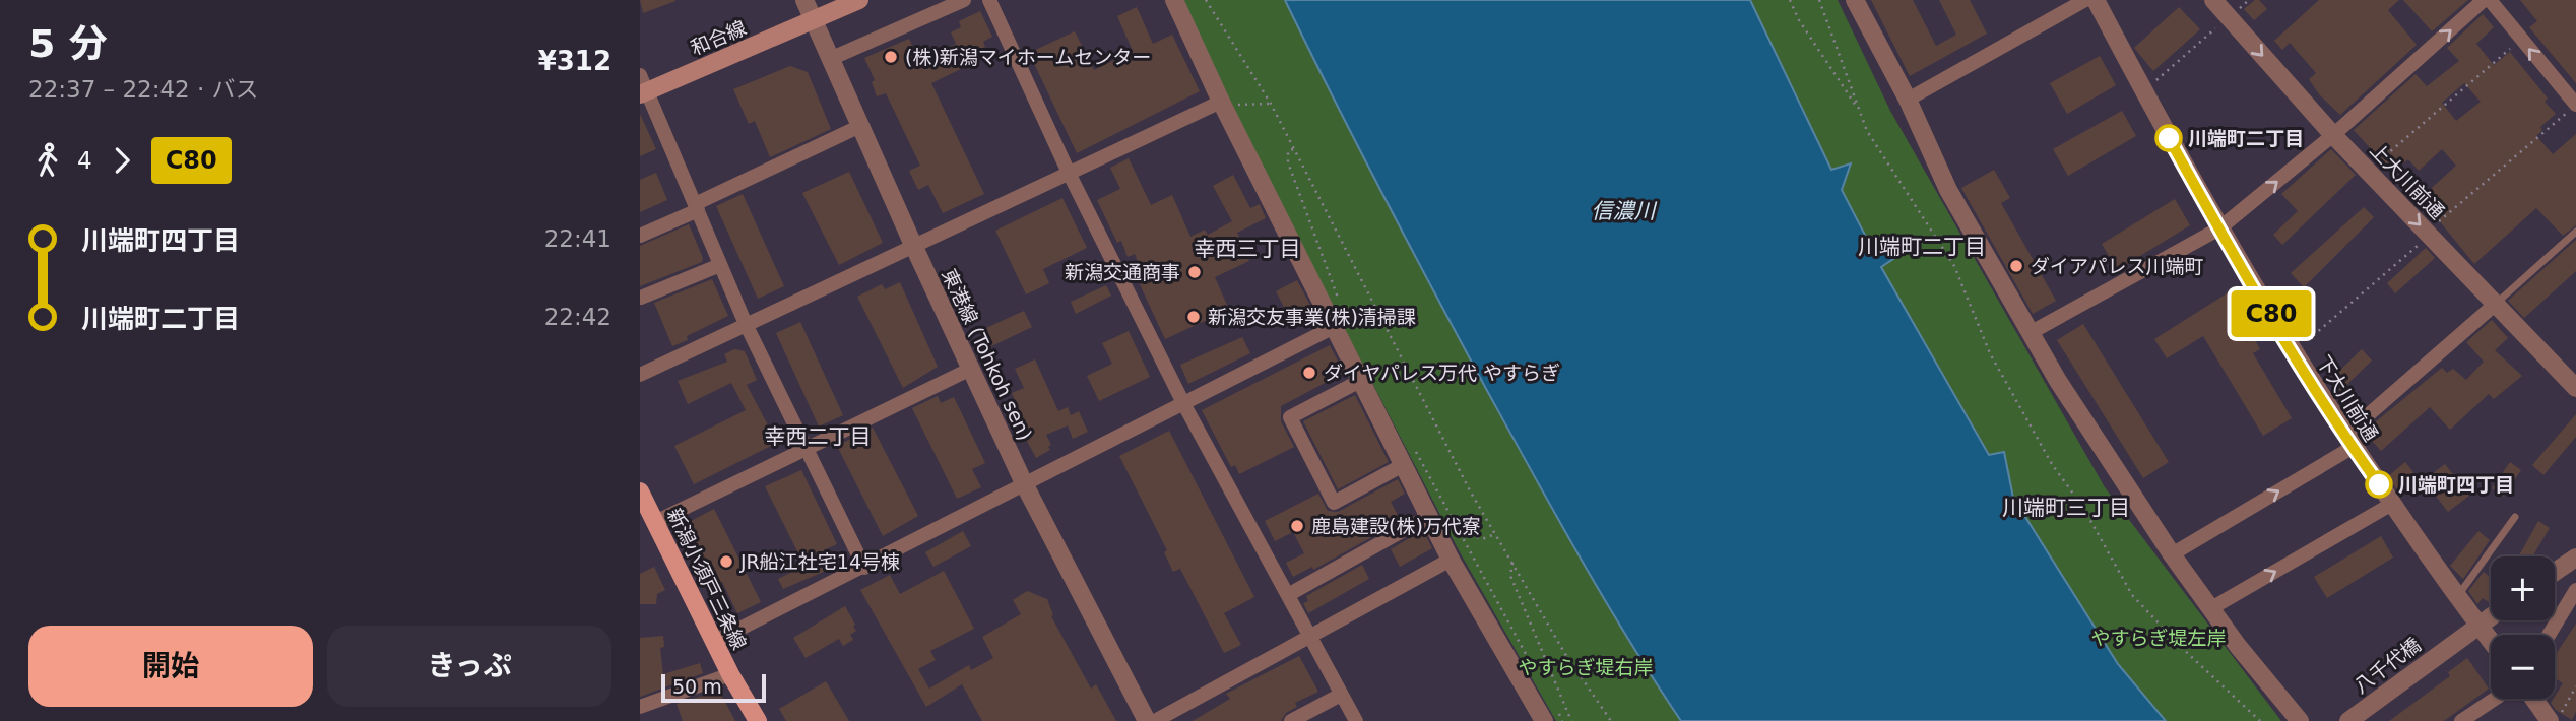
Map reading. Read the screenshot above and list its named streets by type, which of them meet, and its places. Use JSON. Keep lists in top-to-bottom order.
{
  "streets": {
    "main road": ["和合線", "新潟小須戸三条線"],
    "street": [
      "上大川前通",
      "東港線 (Tohkoh sen)",
      "下大川前通",
      "八千代橋"
    ]
  },
  "crossings": [
    ["和合線", "東港線 (Tohkoh sen)"],
    ["下大川前通", "八千代橋"]
  ],
  "one_way": ["上大川前通"],
  "districts": [
    "川端町二丁目",
    "幸西三丁目",
    "幸西二丁目",
    "川端町三丁目"
  ],
  "water": ["信濃川"],
  "parks": ["やすらぎ堤左岸", "やすらぎ堤右岸"],
  "places": [
    "(株)新潟マイホームセンター",
    "川端町二丁目",
    "ダイアパレス川端町",
    "新潟交通商事",
    "新潟交友事業(株)清掃課",
    "ダイヤパレス万代 やすらぎ",
    "川端町四丁目",
    "鹿島建設(株)万代寮",
    "JR船江社宅14号棟"
  ],
  "lines": ["bus line C80"],
  "scale_bar": "50 m",
  "page": {
    "heading": ["5 分", "22:37 – 22:42 · バス", "¥312"],
    "on_map": "C80",
    "legs": ["4", "C80"],
    "list": [
      {
        "name": "川端町四丁目",
        "value": "22:41"
      },
      {
        "name": "川端町二丁目",
        "value": "22:42"
      }
    ],
    "map_buttons": ["+", "−"],
    "buttons": ["開始", "きっぷ"],
    "scale": "50 m"
  }
}
